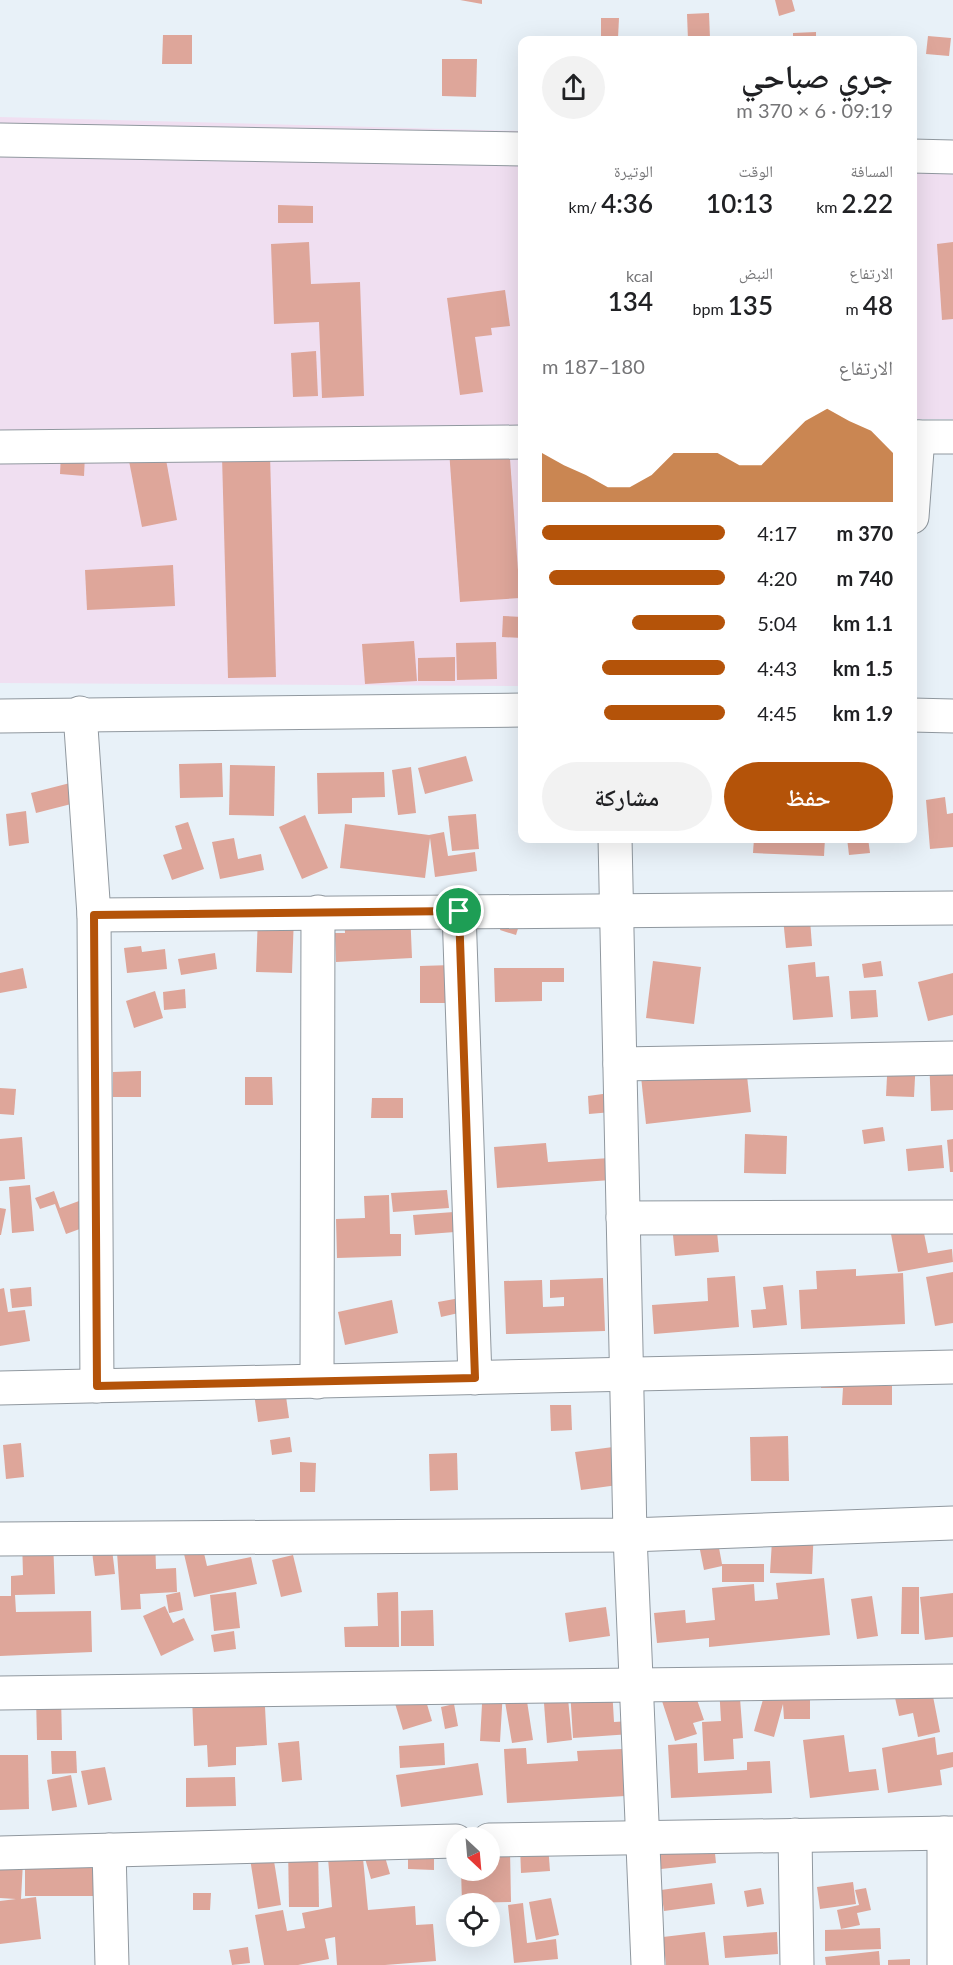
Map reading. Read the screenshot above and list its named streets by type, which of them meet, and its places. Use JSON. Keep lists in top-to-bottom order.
{
  "north": "bottom right",
  "page": {
    "heading": ["جري صباحي", "09:19 · 6 × 370 m"],
    "stats": [
      ["المسافة", "2.22 km"],
      ["الوقت", "10:13"],
      ["الوتيرة", "4:36 /km"],
      ["الارتفاع", "48 m"],
      ["النبض", "135 bpm"],
      ["kcal", "134"]
    ],
    "chart": ["الارتفاع", "180–187 m"],
    "list": [
      {
        "name": "370 m",
        "note": "4:17"
      },
      {
        "name": "740 m",
        "note": "4:20"
      },
      {
        "name": "1.1 km",
        "note": "5:04"
      },
      {
        "name": "1.5 km",
        "note": "4:43"
      },
      {
        "name": "1.9 km",
        "note": "4:45"
      }
    ],
    "buttons": ["حفظ", "مشاركة"]
  }
}
